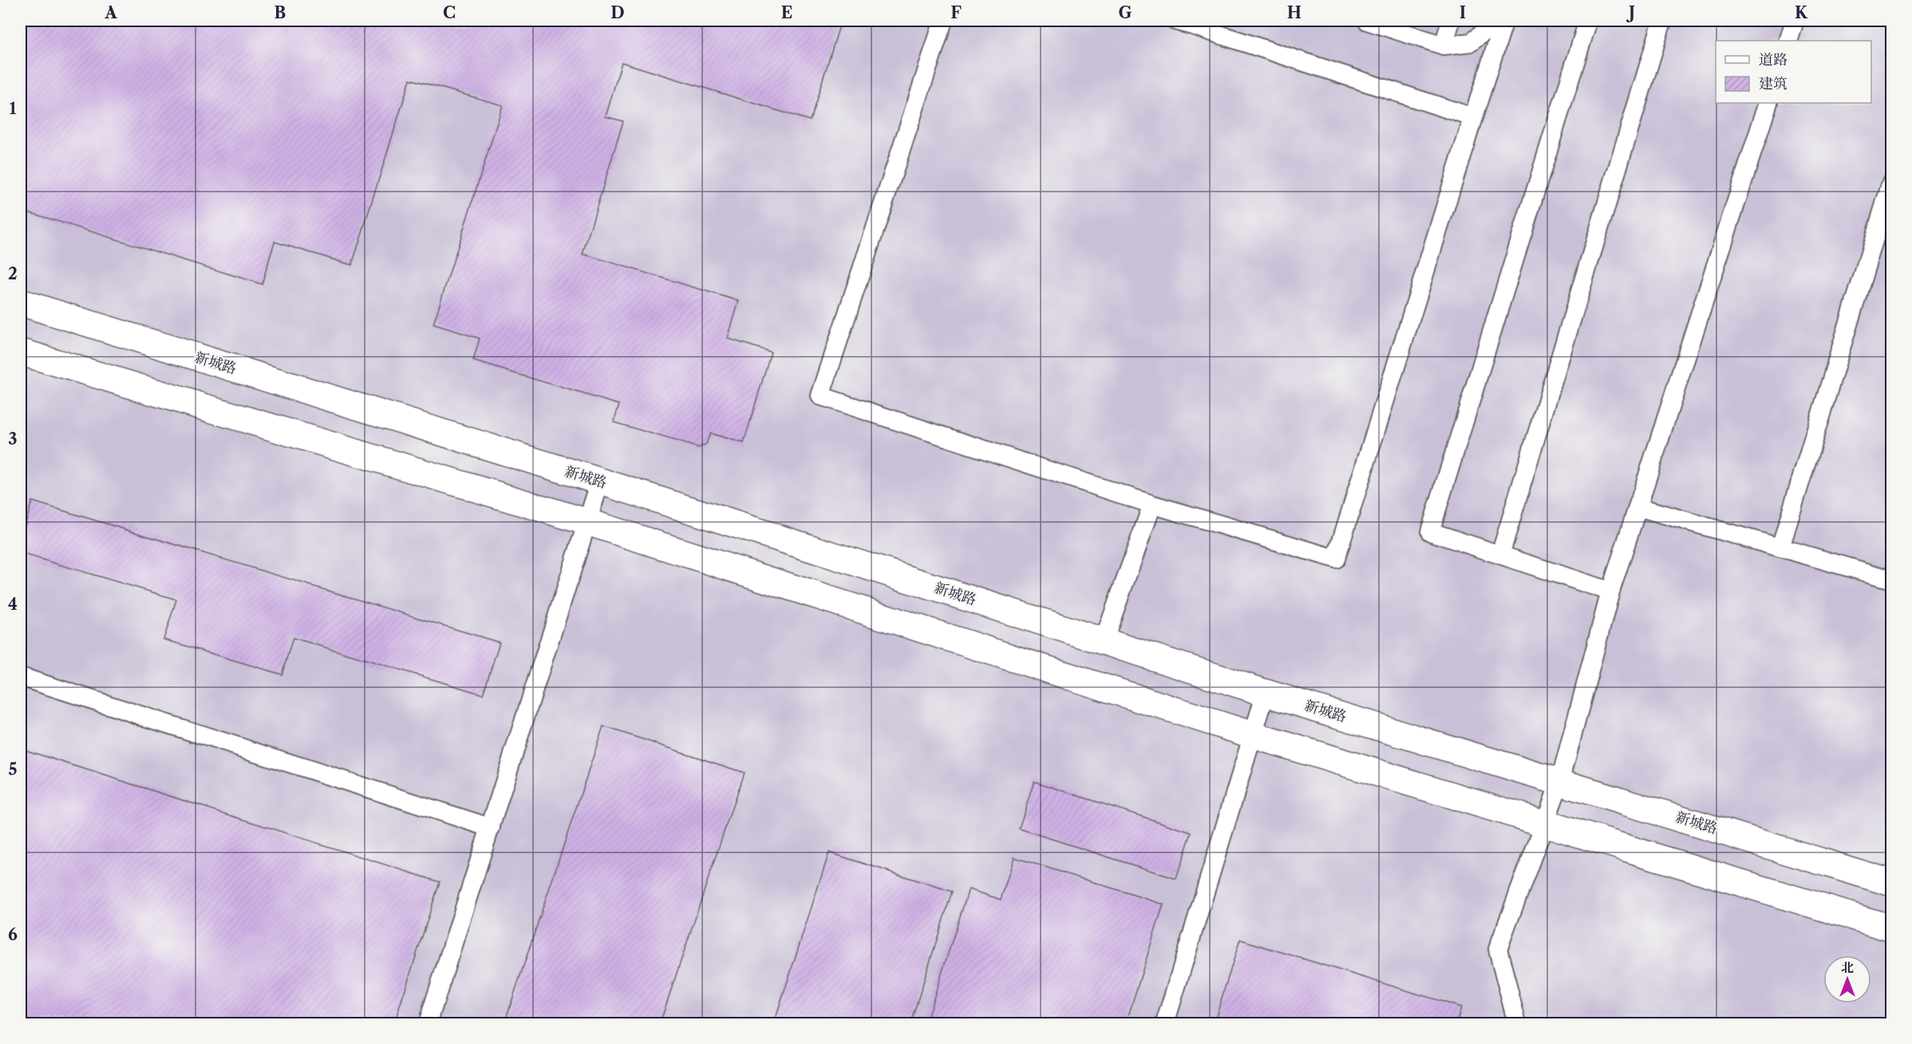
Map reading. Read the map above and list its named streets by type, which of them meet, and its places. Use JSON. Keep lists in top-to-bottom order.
{
  "streets": {
    "street": ["新城路"]
  },
  "legend": ["道路", "建筑"],
  "north": "top",
  "grid": {
    "columns": [
      "A",
      "B",
      "C",
      "D",
      "E",
      "F",
      "G",
      "H",
      "I",
      "J",
      "K"
    ],
    "rows": [
      "1",
      "2",
      "3",
      "4",
      "5",
      "6"
    ]
  }
}
